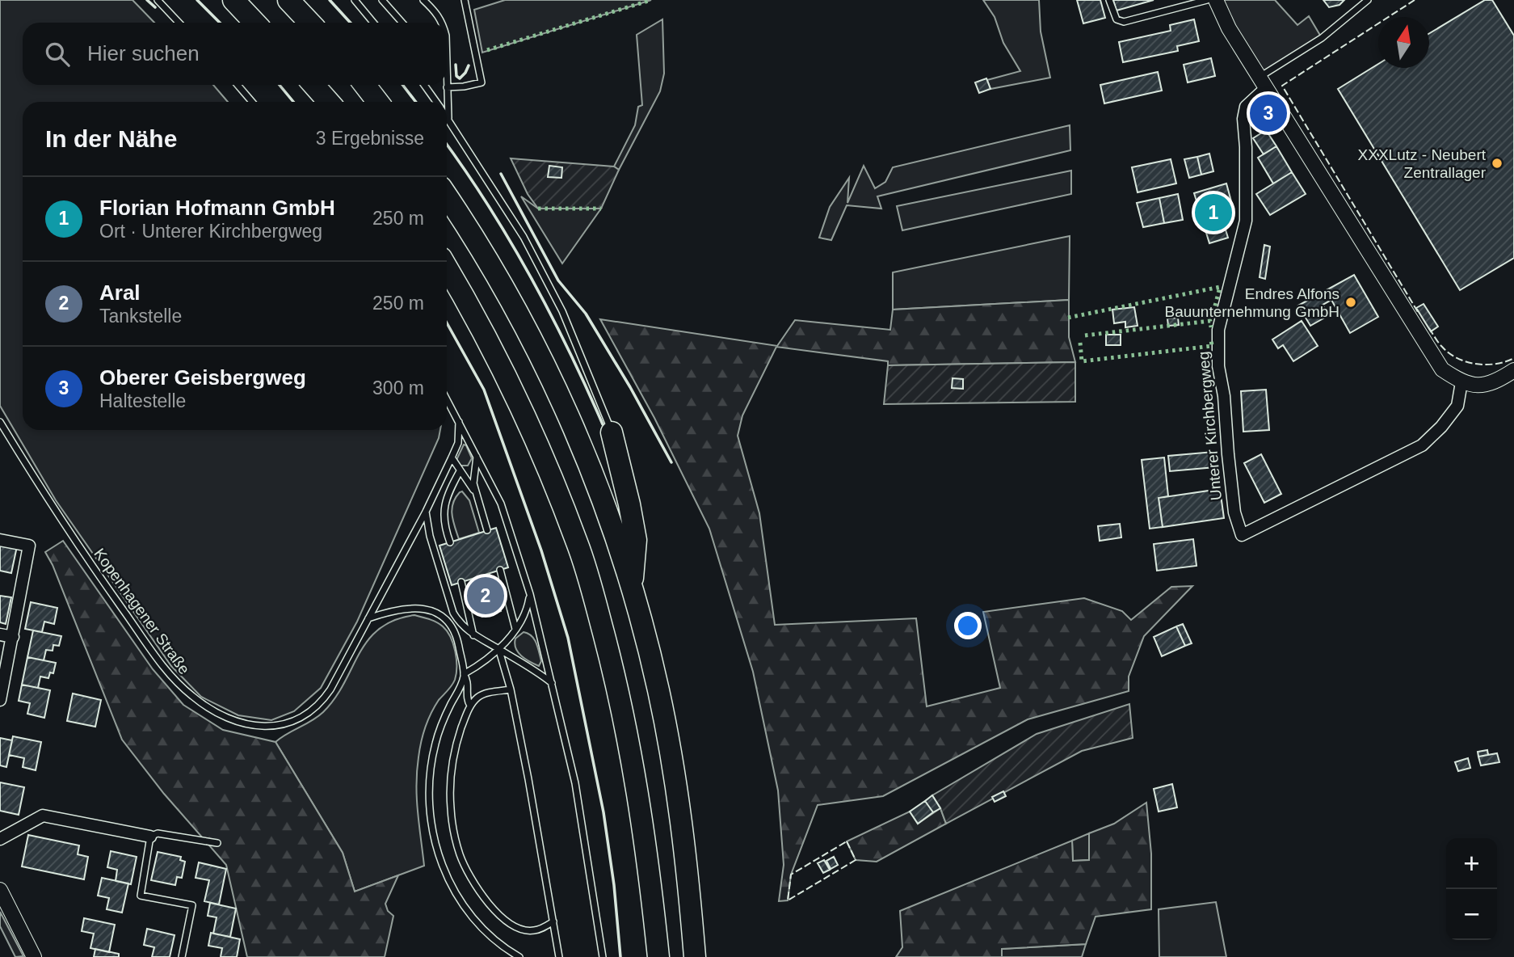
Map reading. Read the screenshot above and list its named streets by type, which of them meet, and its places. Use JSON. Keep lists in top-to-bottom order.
{
  "streets": {
    "street": ["Unterer Kirchbergweg"],
    "lane": ["Kopenhagener Straße"]
  },
  "places": ["XXXLutz - Neubert Zentrallager", "Endres Alfons Bauunternehmung GmbH"],
  "north": "top",
  "page": {
    "search": "Hier suchen",
    "pins": ["3", "1", "2"],
    "heading": ["In der Nähe", "3 Ergebnisse"],
    "list": [
      {
        "mark": "1",
        "name": "Florian Hofmann GmbH",
        "note": "Ort · Unterer Kirchbergweg",
        "value": "250 m"
      },
      {
        "mark": "2",
        "name": "Aral",
        "note": "Tankstelle",
        "value": "250 m"
      },
      {
        "mark": "3",
        "name": "Oberer Geisbergweg",
        "note": "Haltestelle",
        "value": "300 m"
      }
    ],
    "map_buttons": ["+", "−"]
  }
}
